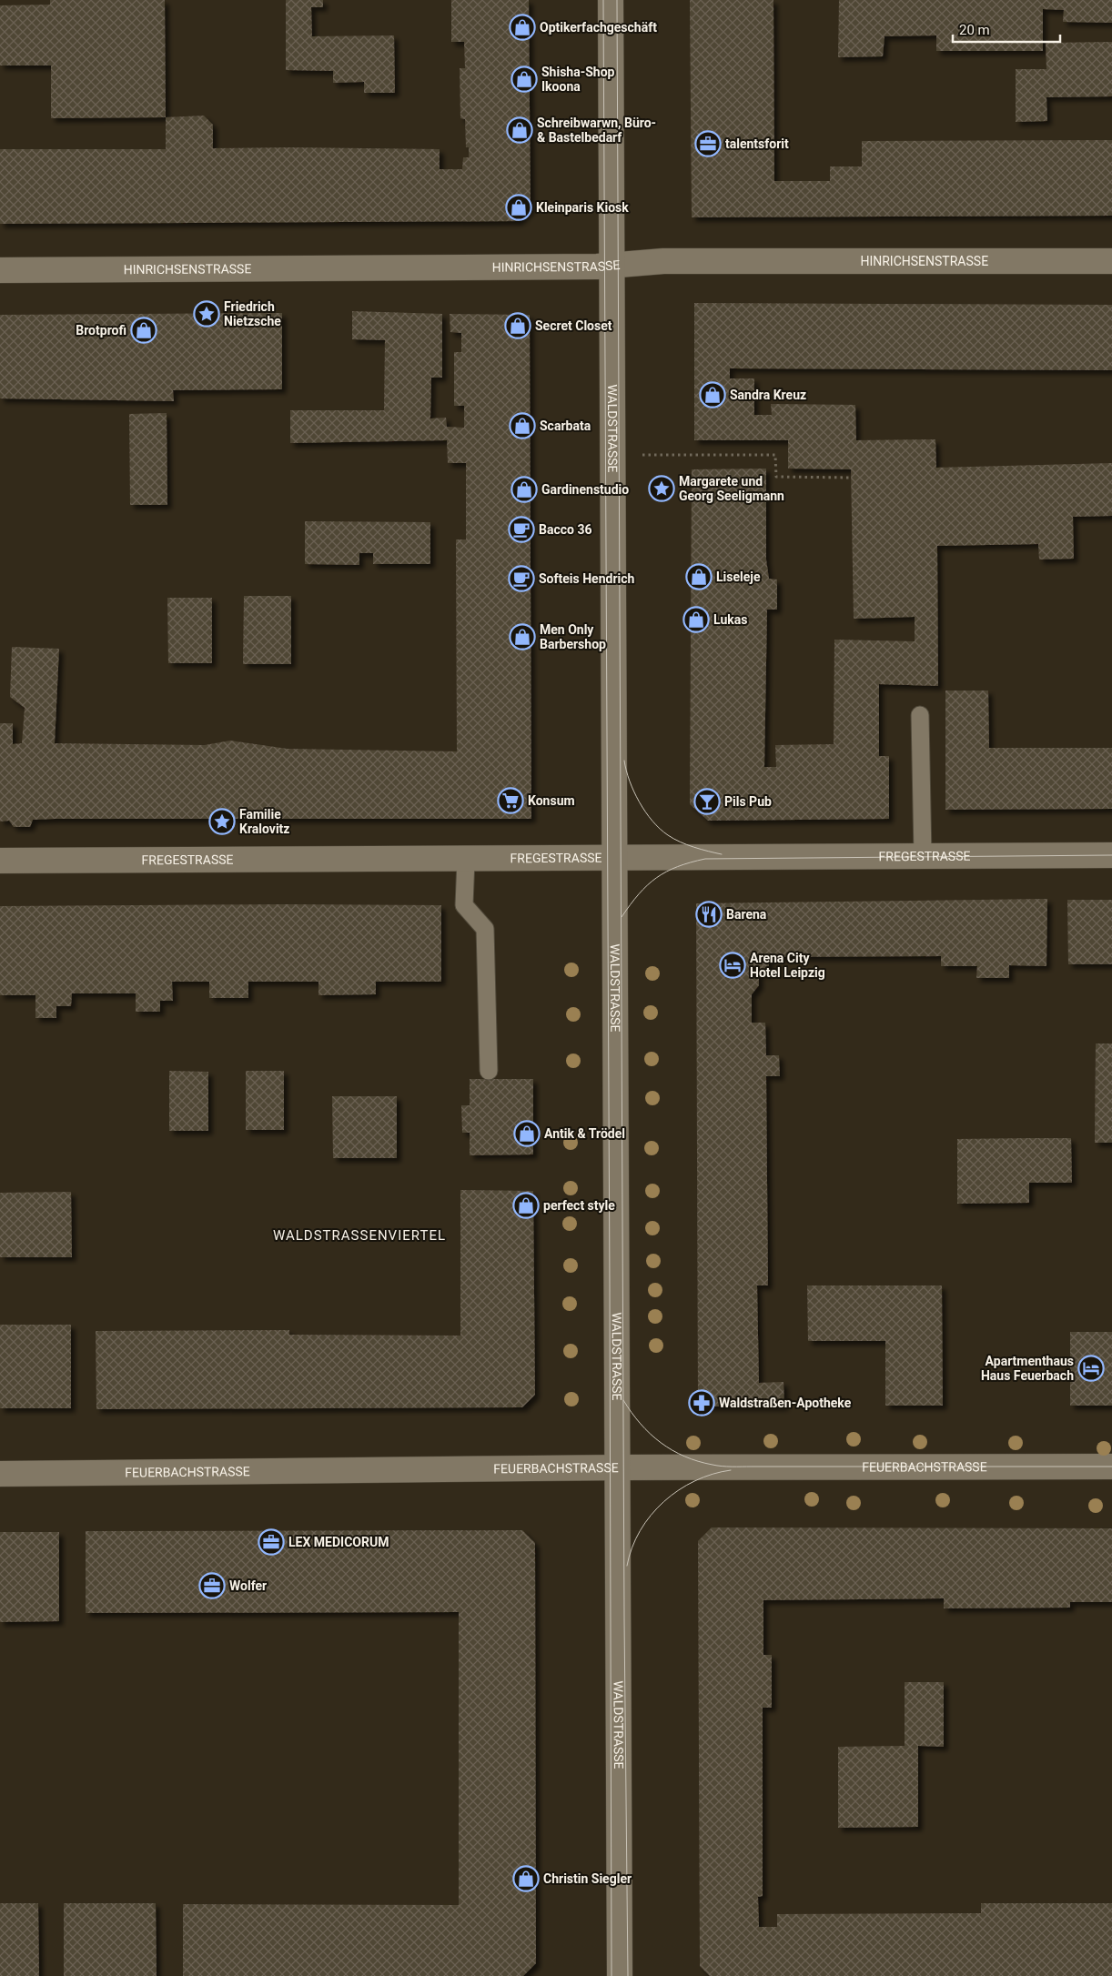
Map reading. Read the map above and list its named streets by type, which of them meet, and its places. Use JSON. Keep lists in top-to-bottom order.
{
  "streets": {
    "street": [
      "HINRICHSENSTRASSE",
      "WALDSTRASSE",
      "FREGESTRASSE",
      "FEUERBACHSTRASSE"
    ]
  },
  "crossings": [
    ["HINRICHSENSTRASSE", "WALDSTRASSE"],
    ["WALDSTRASSE", "FREGESTRASSE"],
    ["WALDSTRASSE", "FEUERBACHSTRASSE"]
  ],
  "districts": ["WALDSTRASSENVIERTEL"],
  "places": {
    "shop": [
      "Optikerfachgeschäft",
      "Shisha-Shop Ikoona",
      "Schreibwarwn, Büro- & Bastelbedarf",
      "Kleinparis Kiosk",
      "Secret Closet",
      "Brotprofi",
      "Sandra Kreuz",
      "Scarbata",
      "Gardinenstudio",
      "Liseleje",
      "Lukas",
      "Men Only Barbershop",
      "Antik & Trödel",
      "perfect style",
      "Christin Siegler"
    ],
    "office": ["talentsforit", "LEX MEDICORUM", "Wolfer"],
    "place": ["Friedrich Nietzsche", "Margarete und Georg Seeligmann", "Familie Kralovitz"],
    "cafe": ["Bacco 36", "Softeis Hendrich"],
    "supermarket": ["Konsum"],
    "bar": ["Pils Pub"],
    "restaurant": ["Barena"],
    "hotel": ["Arena City Hotel Leipzig", "Apartmenthaus Haus Feuerbach"],
    "pharmacy": ["Waldstraßen-Apotheke"]
  },
  "scale_bar": "20 m"
}
